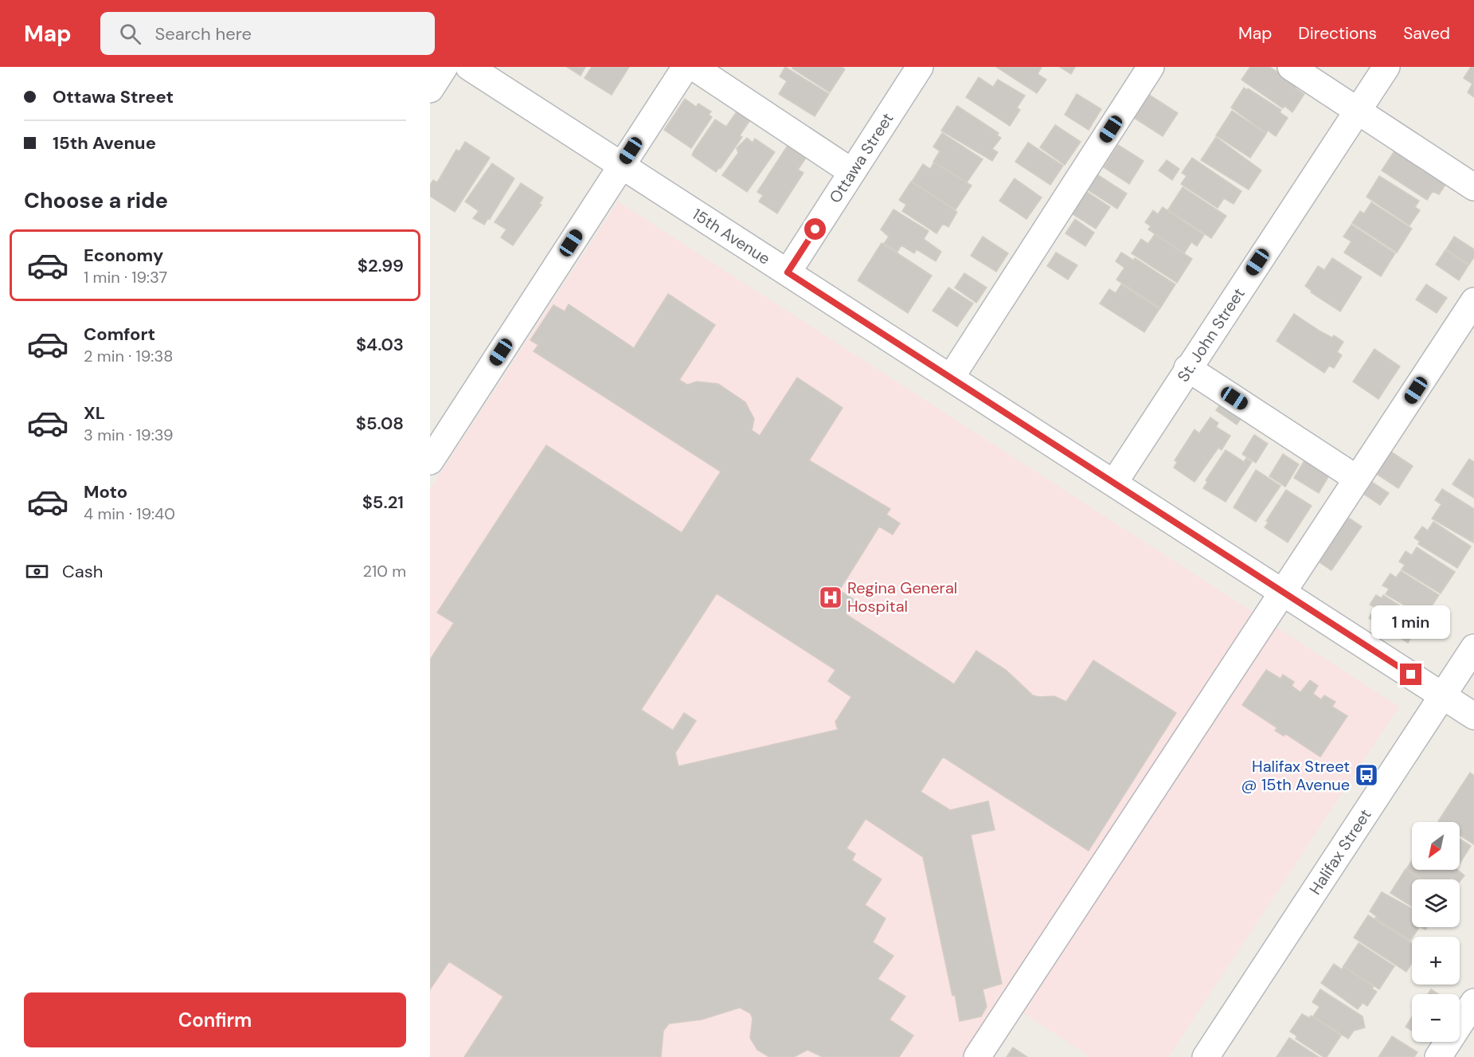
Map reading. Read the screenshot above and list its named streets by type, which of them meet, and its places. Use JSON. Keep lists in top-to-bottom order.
{
  "streets": {
    "street": [
      "Ottawa Street",
      "15th Avenue",
      "St. John Street",
      "Halifax Street"
    ]
  },
  "crossings": [
    ["Ottawa Street", "15th Avenue"],
    ["15th Avenue", "St. John Street"],
    ["15th Avenue", "Halifax Street"]
  ],
  "places": {
    "hospital": ["Regina General Hospital"],
    "bus stop": ["Halifax Street @ 15th Avenue"]
  },
  "north": "bottom left",
  "page": {
    "header": "Map",
    "search": "Search here",
    "nav": ["Map", "Directions", "Saved"],
    "banner": ["Ottawa Street", "15th Avenue"],
    "heading": "Choose a ride",
    "list": [
      {
        "name": "Economy",
        "note": "1 min · 19:37",
        "value": "$2.99"
      },
      {
        "name": "Comfort",
        "note": "2 min · 19:38",
        "value": "$4.03"
      },
      {
        "name": "XL",
        "note": "3 min · 19:39",
        "value": "$5.08"
      },
      {
        "name": "Moto",
        "note": "4 min · 19:40",
        "value": "$5.21"
      }
    ],
    "pay": ["Cash", "210 m"],
    "bubble": "1 min",
    "map_buttons": ["+", "−"],
    "buttons": "Confirm"
  }
}
